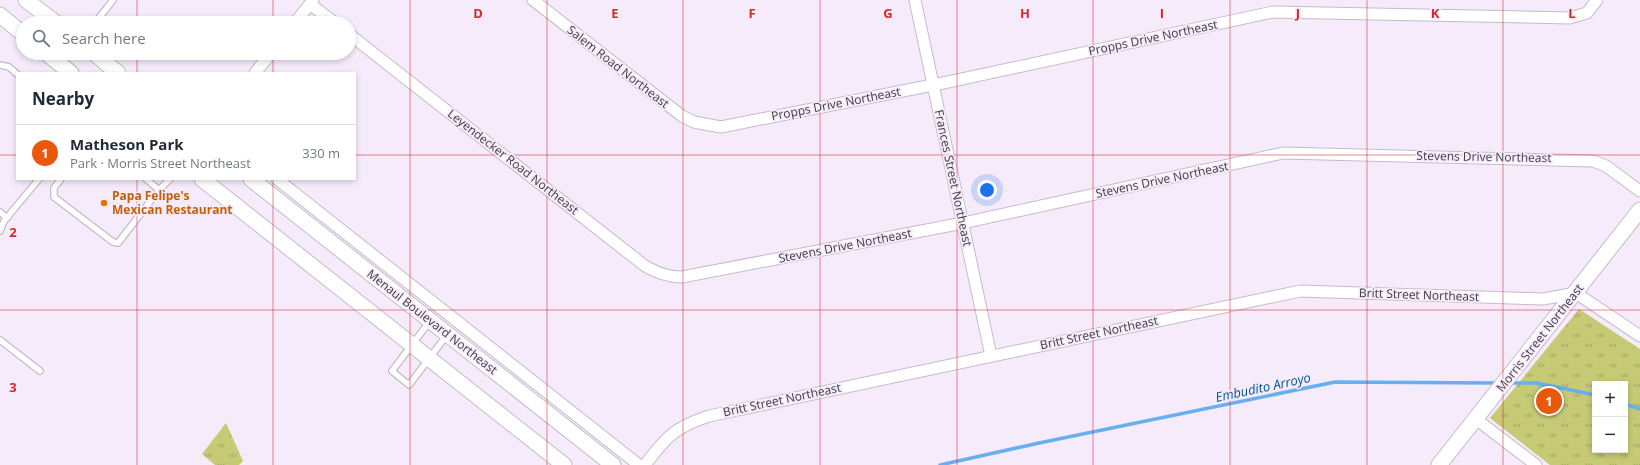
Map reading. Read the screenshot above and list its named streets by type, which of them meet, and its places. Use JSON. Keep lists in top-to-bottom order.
{
  "streets": {
    "main road": ["Menaul Boulevard Northeast", "Morris Street Northeast"],
    "street": [
      "Propps Drive Northeast",
      "Salem Road Northeast",
      "Stevens Drive Northeast",
      "Leyendecker Road Northeast",
      "Frances Street Northeast",
      "Britt Street Northeast"
    ]
  },
  "crossings": [
    ["Propps Drive Northeast", "Salem Road Northeast"],
    ["Propps Drive Northeast", "Frances Street Northeast"],
    ["Stevens Drive Northeast", "Leyendecker Road Northeast"],
    ["Stevens Drive Northeast", "Frances Street Northeast"],
    ["Frances Street Northeast", "Britt Street Northeast"],
    ["Britt Street Northeast", "Morris Street Northeast"]
  ],
  "water": ["Embudito Arroyo"],
  "places": ["Papa Felipe's Mexican Restaurant"],
  "page": {
    "search": "Search here",
    "heading": "Nearby",
    "list": [
      {
        "mark": "1",
        "name": "Matheson Park",
        "note": "Park · Morris Street Northeast",
        "value": "330 m"
      }
    ],
    "map_buttons": ["+", "−"],
    "pins": "1"
  },
  "grid": {
    "columns": [
      "D",
      "E",
      "F",
      "G",
      "H",
      "I",
      "J",
      "K",
      "L"
    ],
    "rows": ["2", "3"]
  }
}
